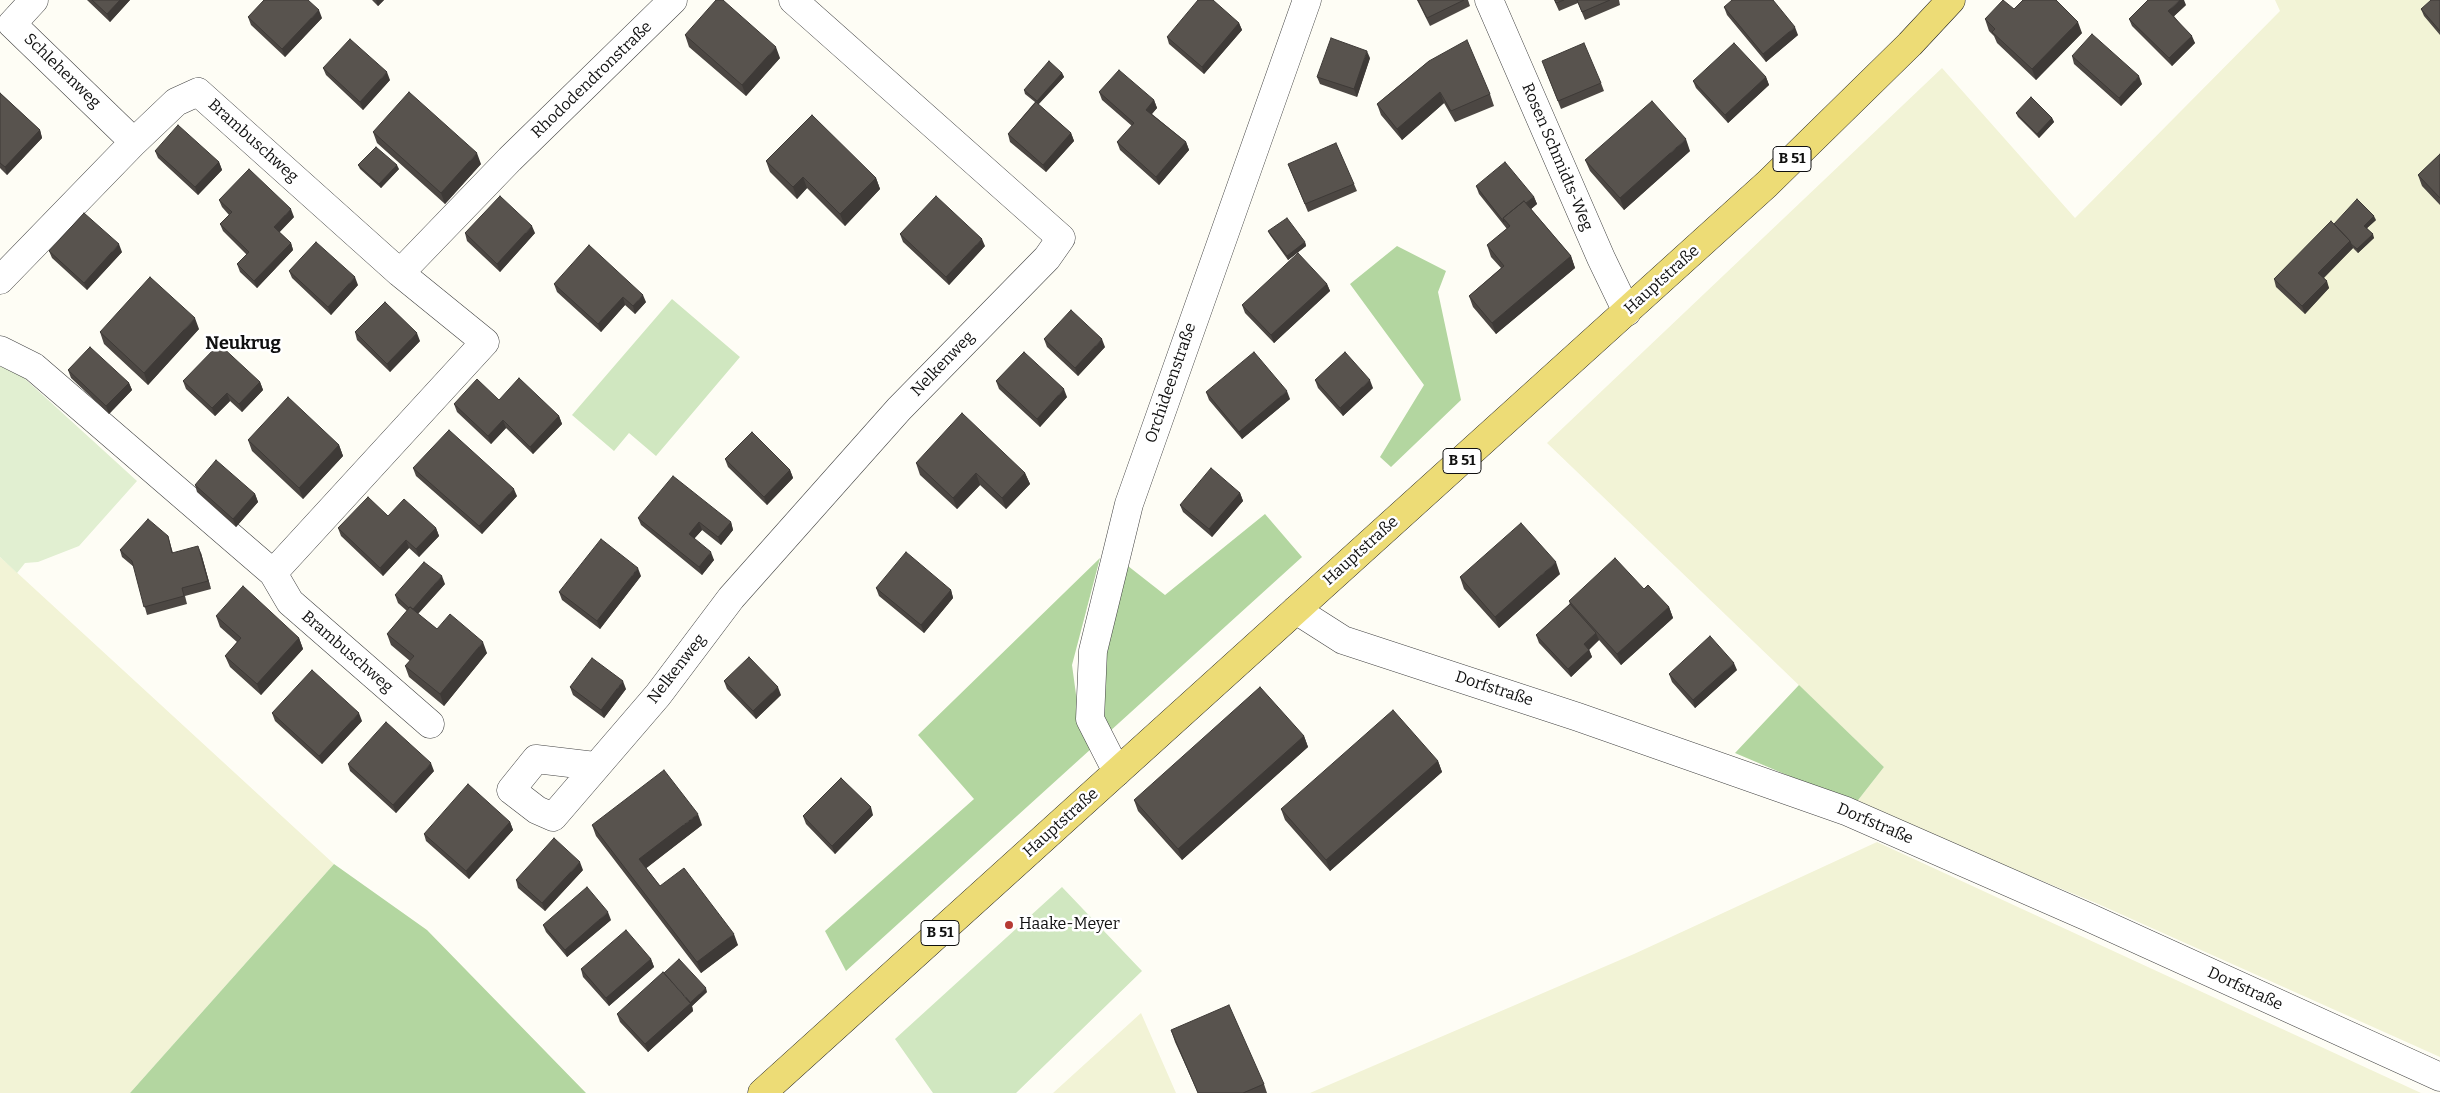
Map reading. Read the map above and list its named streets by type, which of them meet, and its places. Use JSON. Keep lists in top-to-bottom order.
{
  "streets": {
    "main road": ["B 51", "Hauptstraße"],
    "street": [
      "Schlehenweg",
      "Rhododendronstraße",
      "Brambuschweg",
      "Rosen Schmidts-Weg",
      "Nelkenweg",
      "Orchideenstraße",
      "Dorfstraße"
    ]
  },
  "crossings": [
    ["Schlehenweg", "Brambuschweg"],
    ["Rhododendronstraße", "Brambuschweg"],
    ["Rosen Schmidts-Weg", "Hauptstraße"],
    ["Hauptstraße", "Orchideenstraße"],
    ["Hauptstraße", "Dorfstraße"]
  ],
  "districts": ["Neukrug"],
  "places": ["Haake-Meyer"]
}
